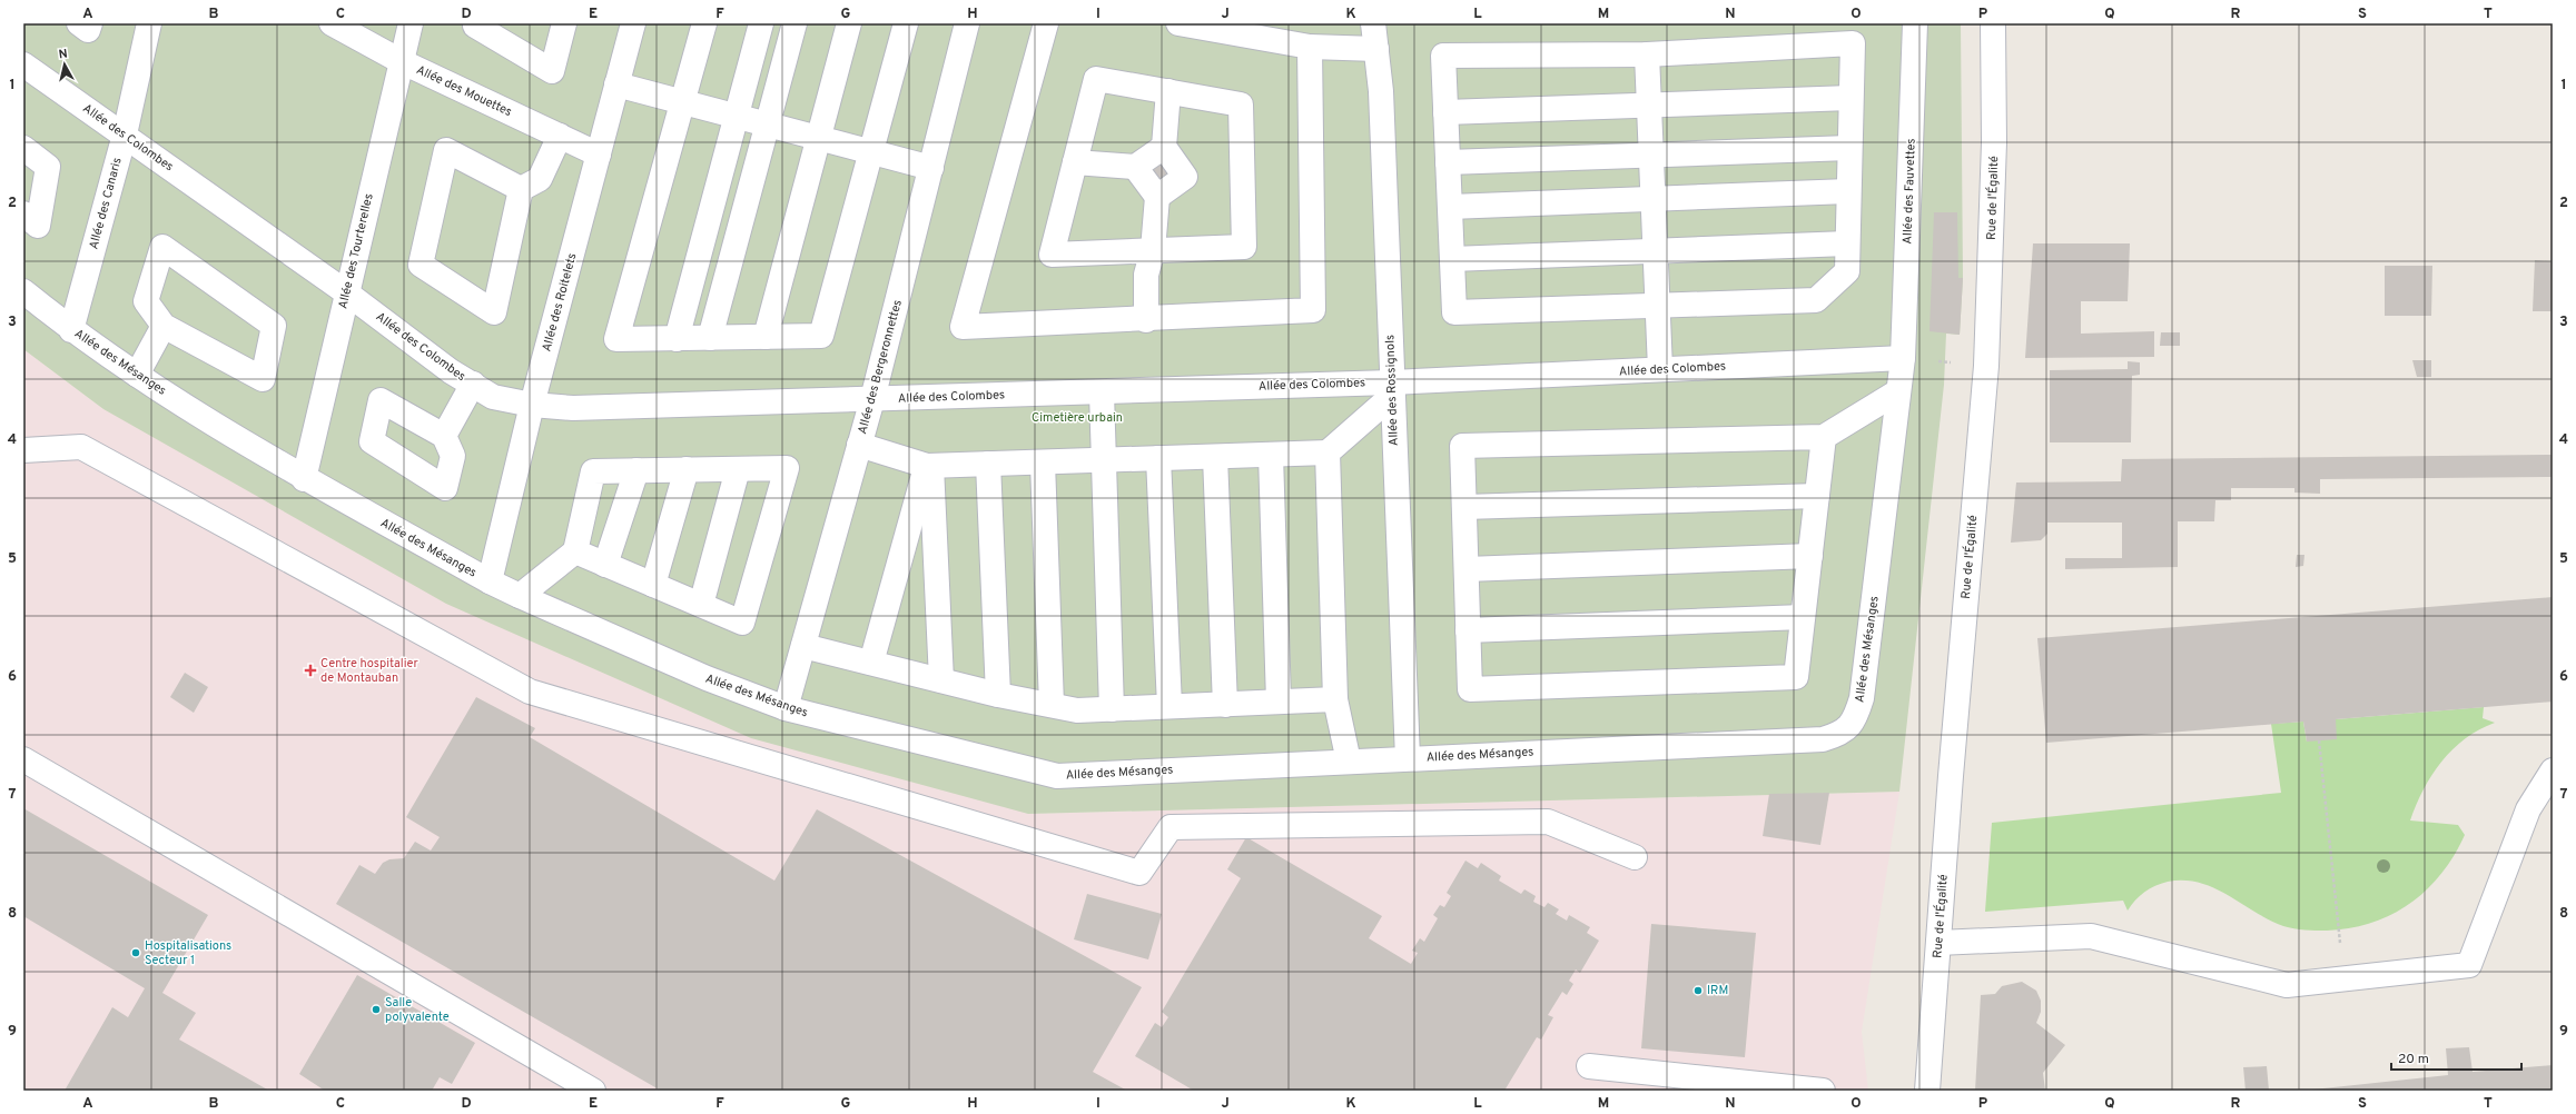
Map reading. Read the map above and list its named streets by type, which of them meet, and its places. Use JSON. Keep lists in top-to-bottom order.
{
  "streets": {
    "street": [
      "Allée des Mouettes",
      "Allée des Colombes",
      "Allée des Fauvettes",
      "Rue de l'Égalité",
      "Allée des Canaris",
      "Allée des Tourterelles",
      "Allée des Roitelets",
      "Allée des Mésanges",
      "Allée des Bergeronnettes",
      "Allée des Rossignols"
    ]
  },
  "crossings": [
    ["Allée des Mouettes", "Allée des Tourterelles"],
    ["Allée des Mouettes", "Allée des Roitelets"],
    ["Allée des Colombes", "Allée des Fauvettes"],
    ["Allée des Colombes", "Allée des Canaris"],
    ["Allée des Colombes", "Allée des Tourterelles"],
    ["Allée des Colombes", "Allée des Roitelets"],
    ["Allée des Colombes", "Allée des Mésanges"],
    ["Allée des Colombes", "Allée des Bergeronnettes"],
    ["Allée des Colombes", "Allée des Rossignols"],
    ["Allée des Fauvettes", "Allée des Mésanges"],
    ["Allée des Canaris", "Allée des Mésanges"],
    ["Allée des Tourterelles", "Allée des Mésanges"],
    ["Allée des Roitelets", "Allée des Mésanges"],
    ["Allée des Mésanges", "Allée des Bergeronnettes"],
    ["Allée des Mésanges", "Allée des Rossignols"]
  ],
  "parks": ["Cimetière urbain"],
  "places": {
    "health": ["Centre hospitalier de Montauban"],
    "other": ["Hospitalisations Secteur 1", "IRM", "Salle polyvalente"]
  },
  "scale_bar": "20 m",
  "north": "top",
  "grid": {
    "columns": [
      "A",
      "B",
      "C",
      "D",
      "E",
      "F",
      "G",
      "H",
      "I",
      "J",
      "K",
      "L",
      "M",
      "N",
      "O",
      "P",
      "Q",
      "R",
      "S",
      "T"
    ],
    "rows": [
      "1",
      "2",
      "3",
      "4",
      "5",
      "6",
      "7",
      "8",
      "9"
    ]
  }
}
